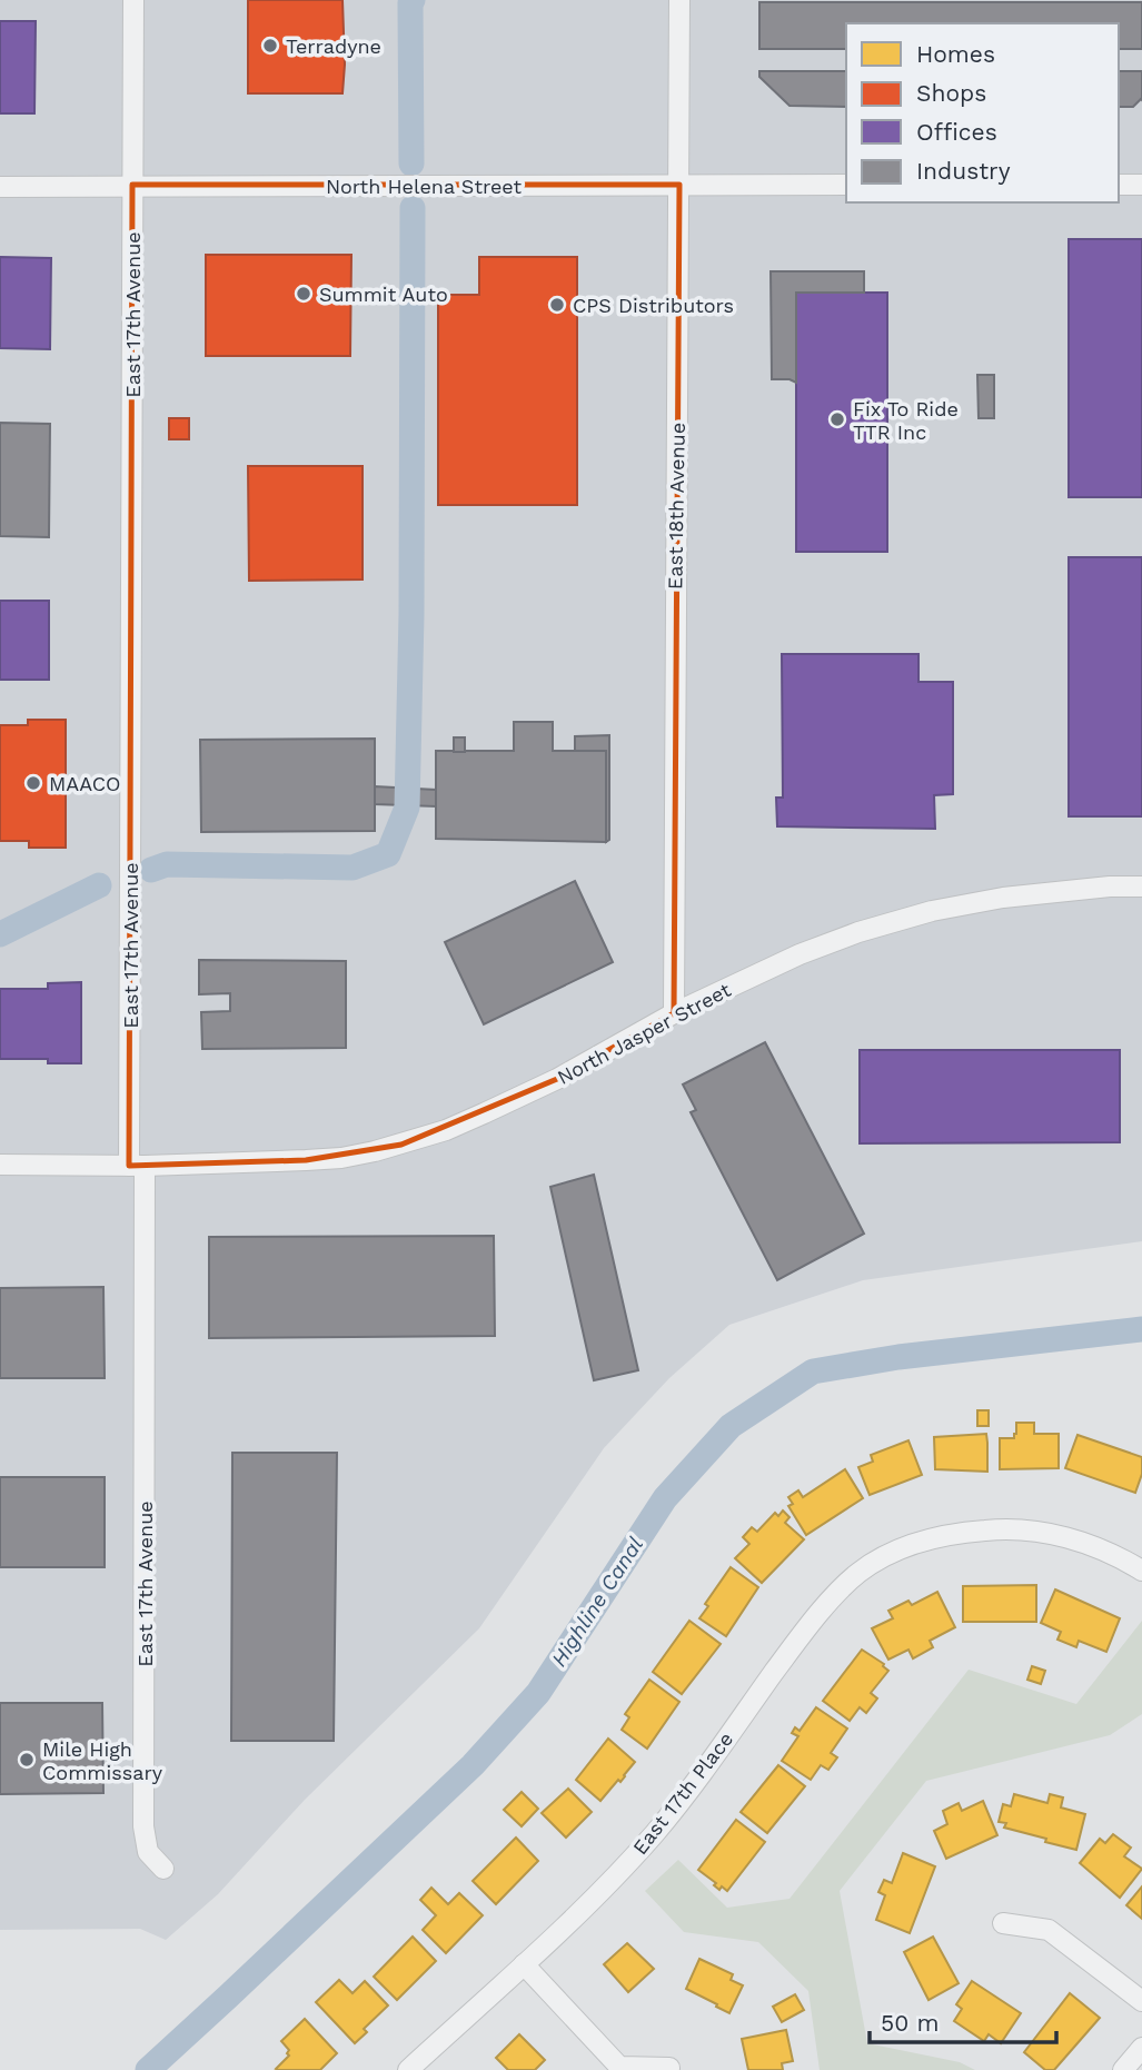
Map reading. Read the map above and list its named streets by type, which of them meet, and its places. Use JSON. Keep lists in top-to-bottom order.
{
  "streets": {
    "street": [
      "North Helena Street",
      "East 17th Avenue",
      "East 18th Avenue",
      "North Jasper Street",
      "East 17th Place"
    ]
  },
  "crossings": [
    ["North Helena Street", "East 17th Avenue"],
    ["North Helena Street", "East 18th Avenue"],
    ["East 17th Avenue", "North Jasper Street"],
    ["East 18th Avenue", "North Jasper Street"]
  ],
  "water": ["Highline Canal"],
  "places": [
    "Terradyne",
    "Summit Auto",
    "CPS Distributors",
    "Fix To Ride TTR Inc",
    "MAACO",
    "Mile High Commissary"
  ],
  "legend": [
    "Homes",
    "Shops",
    "Offices",
    "Industry"
  ],
  "scale_bar": "50 m"
}
